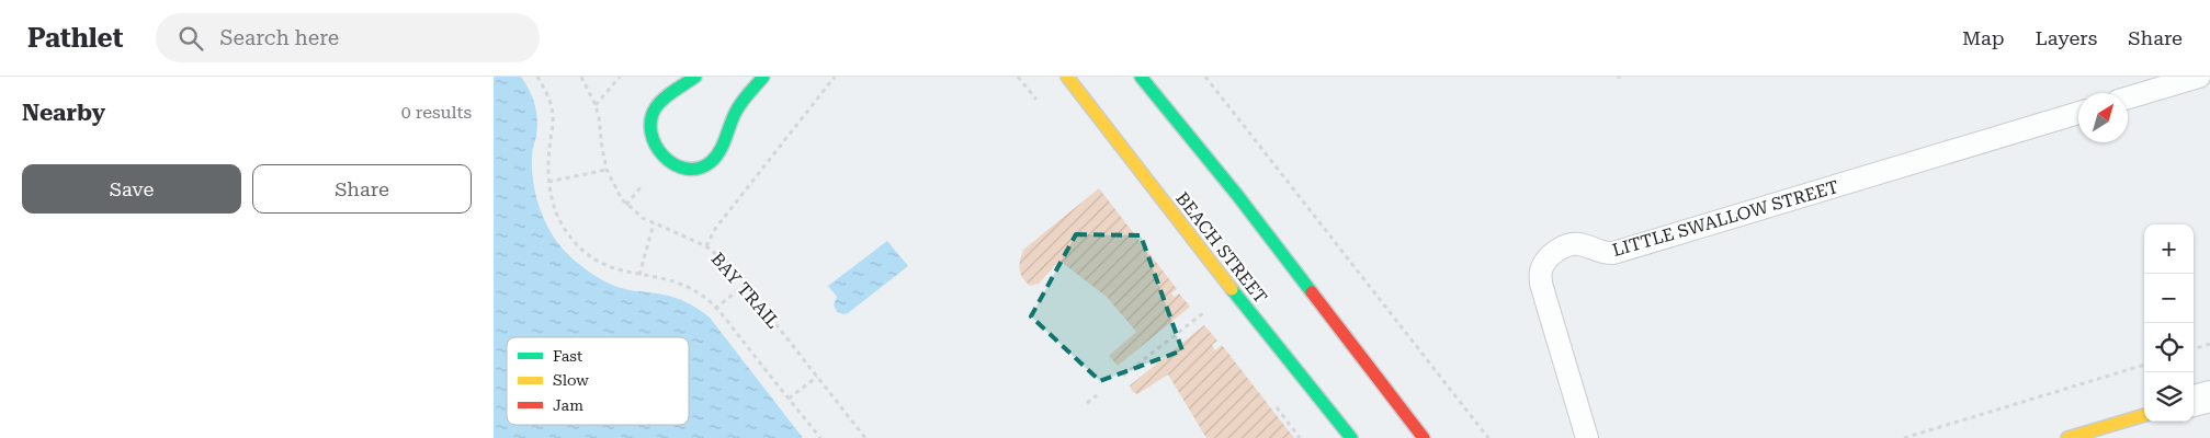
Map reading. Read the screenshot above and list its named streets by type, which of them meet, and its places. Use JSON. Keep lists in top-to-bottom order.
{
  "streets": {
    "street": ["BEACH STREET"],
    "lane": ["LITTLE SWALLOW STREET"],
    "path": ["BAY TRAIL"]
  },
  "legend": ["Fast", "Slow", "Jam"],
  "north": "top right",
  "page": {
    "header": "Pathlet",
    "search": "Search here",
    "nav": ["Map", "Layers", "Share"],
    "heading": ["Nearby", "0 results"],
    "buttons": ["Save", "Share"],
    "map_buttons": ["+", "−"]
  }
}
